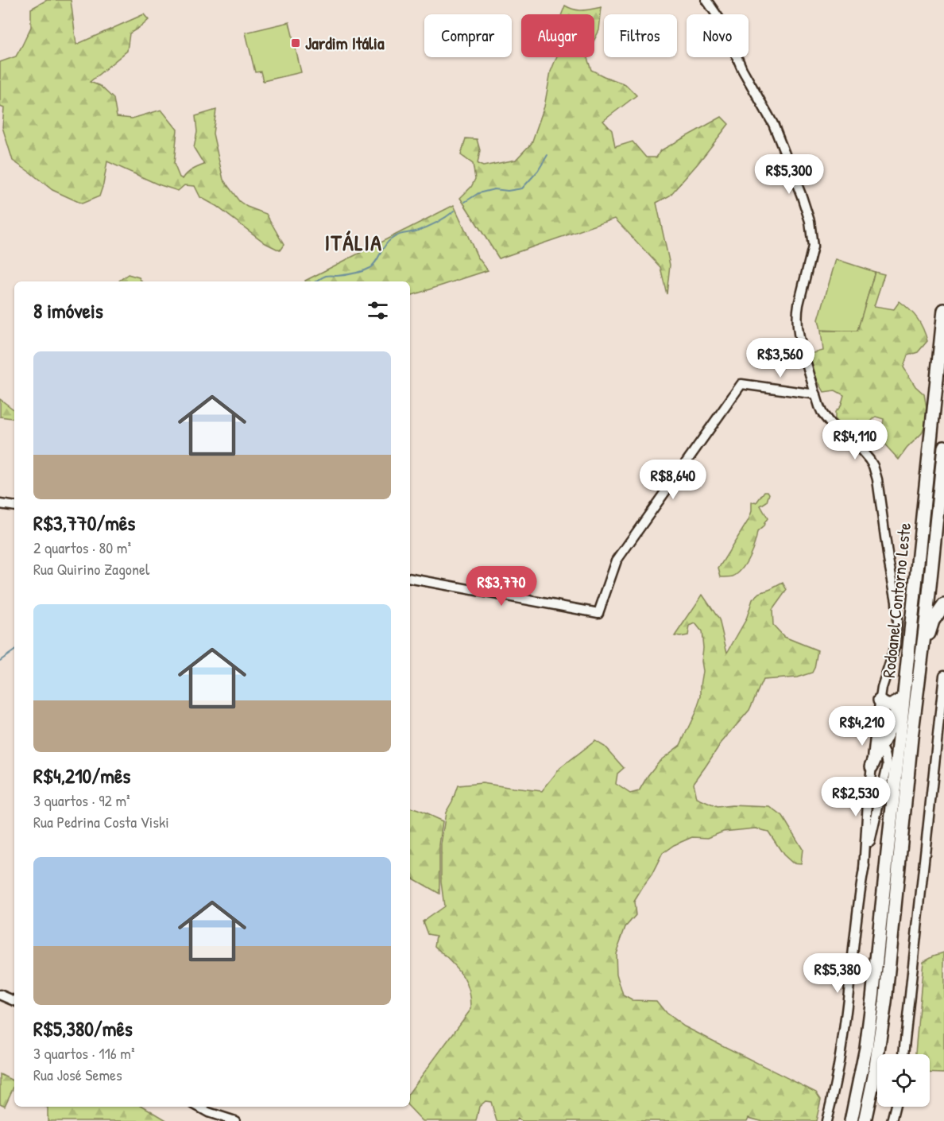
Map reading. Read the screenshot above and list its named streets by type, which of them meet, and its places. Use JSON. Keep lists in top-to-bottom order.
{
  "streets": {
    "highway": ["Rodoanel Contorno Leste"]
  },
  "districts": ["ITÁLIA"],
  "places": {
    "transit": ["Jardim Itália"]
  },
  "page": {
    "chip": [
      "Comprar",
      "Alugar",
      "Filtros",
      "Novo"
    ],
    "price": [
      "R$5,300",
      "R$3,560",
      "R$4,110",
      "R$8,640",
      "R$3,770",
      "R$4,210",
      "R$2,530",
      "R$5,380"
    ],
    "heading": "8 imóveis",
    "list": [
      {
        "name": "R$3,770/mês",
        "note": "2 quartos · 80 m² · Rua Quirino Zagonel"
      },
      {
        "name": "R$4,210/mês",
        "note": "3 quartos · 92 m² · Rua Pedrina Costa Viski"
      },
      {
        "name": "R$5,380/mês",
        "note": "3 quartos · 116 m² · Rua José Semes"
      }
    ]
  }
}
